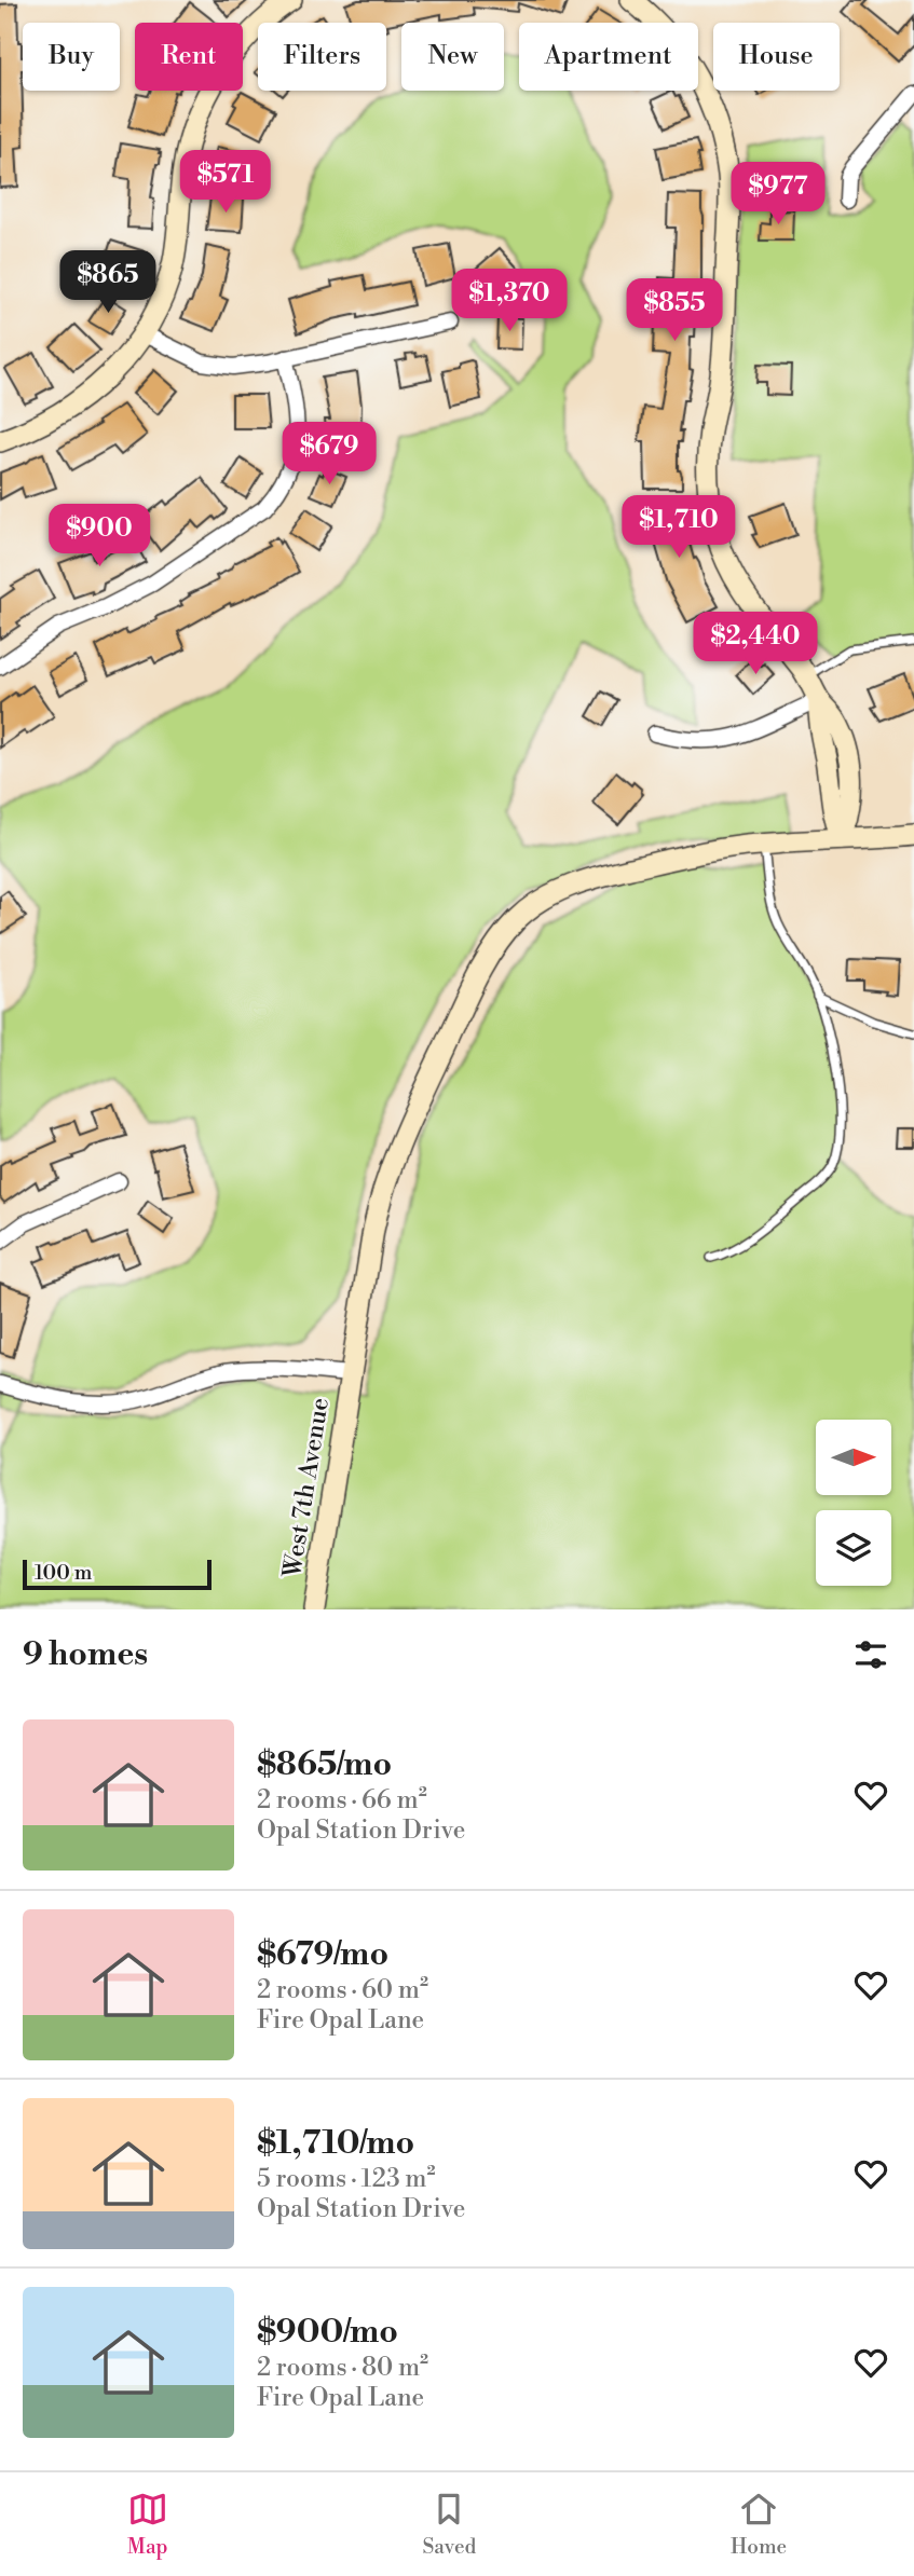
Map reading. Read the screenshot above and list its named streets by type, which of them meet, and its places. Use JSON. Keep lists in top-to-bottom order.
{
  "streets": {
    "street": ["West 7th Avenue"]
  },
  "scale_bar": "100 m",
  "north": "right",
  "page": {
    "chip": [
      "Buy",
      "Rent",
      "Filters",
      "New",
      "Apartment",
      "House"
    ],
    "price": [
      "$571",
      "$977",
      "$865",
      "$1,370",
      "$855",
      "$679",
      "$1,710",
      "$900",
      "$2,440"
    ],
    "scale": "100 m",
    "heading": "9 homes",
    "list": [
      {
        "name": "$865/mo",
        "note": "2 rooms · 66 m² · Opal Station Drive"
      },
      {
        "name": "$679/mo",
        "note": "2 rooms · 60 m² · Fire Opal Lane"
      },
      {
        "name": "$1,710/mo",
        "note": "5 rooms · 123 m² · Opal Station Drive"
      },
      {
        "name": "$900/mo",
        "note": "2 rooms · 80 m² · Fire Opal Lane"
      }
    ],
    "tabs": ["Map", "Saved", "Home"]
  }
}
